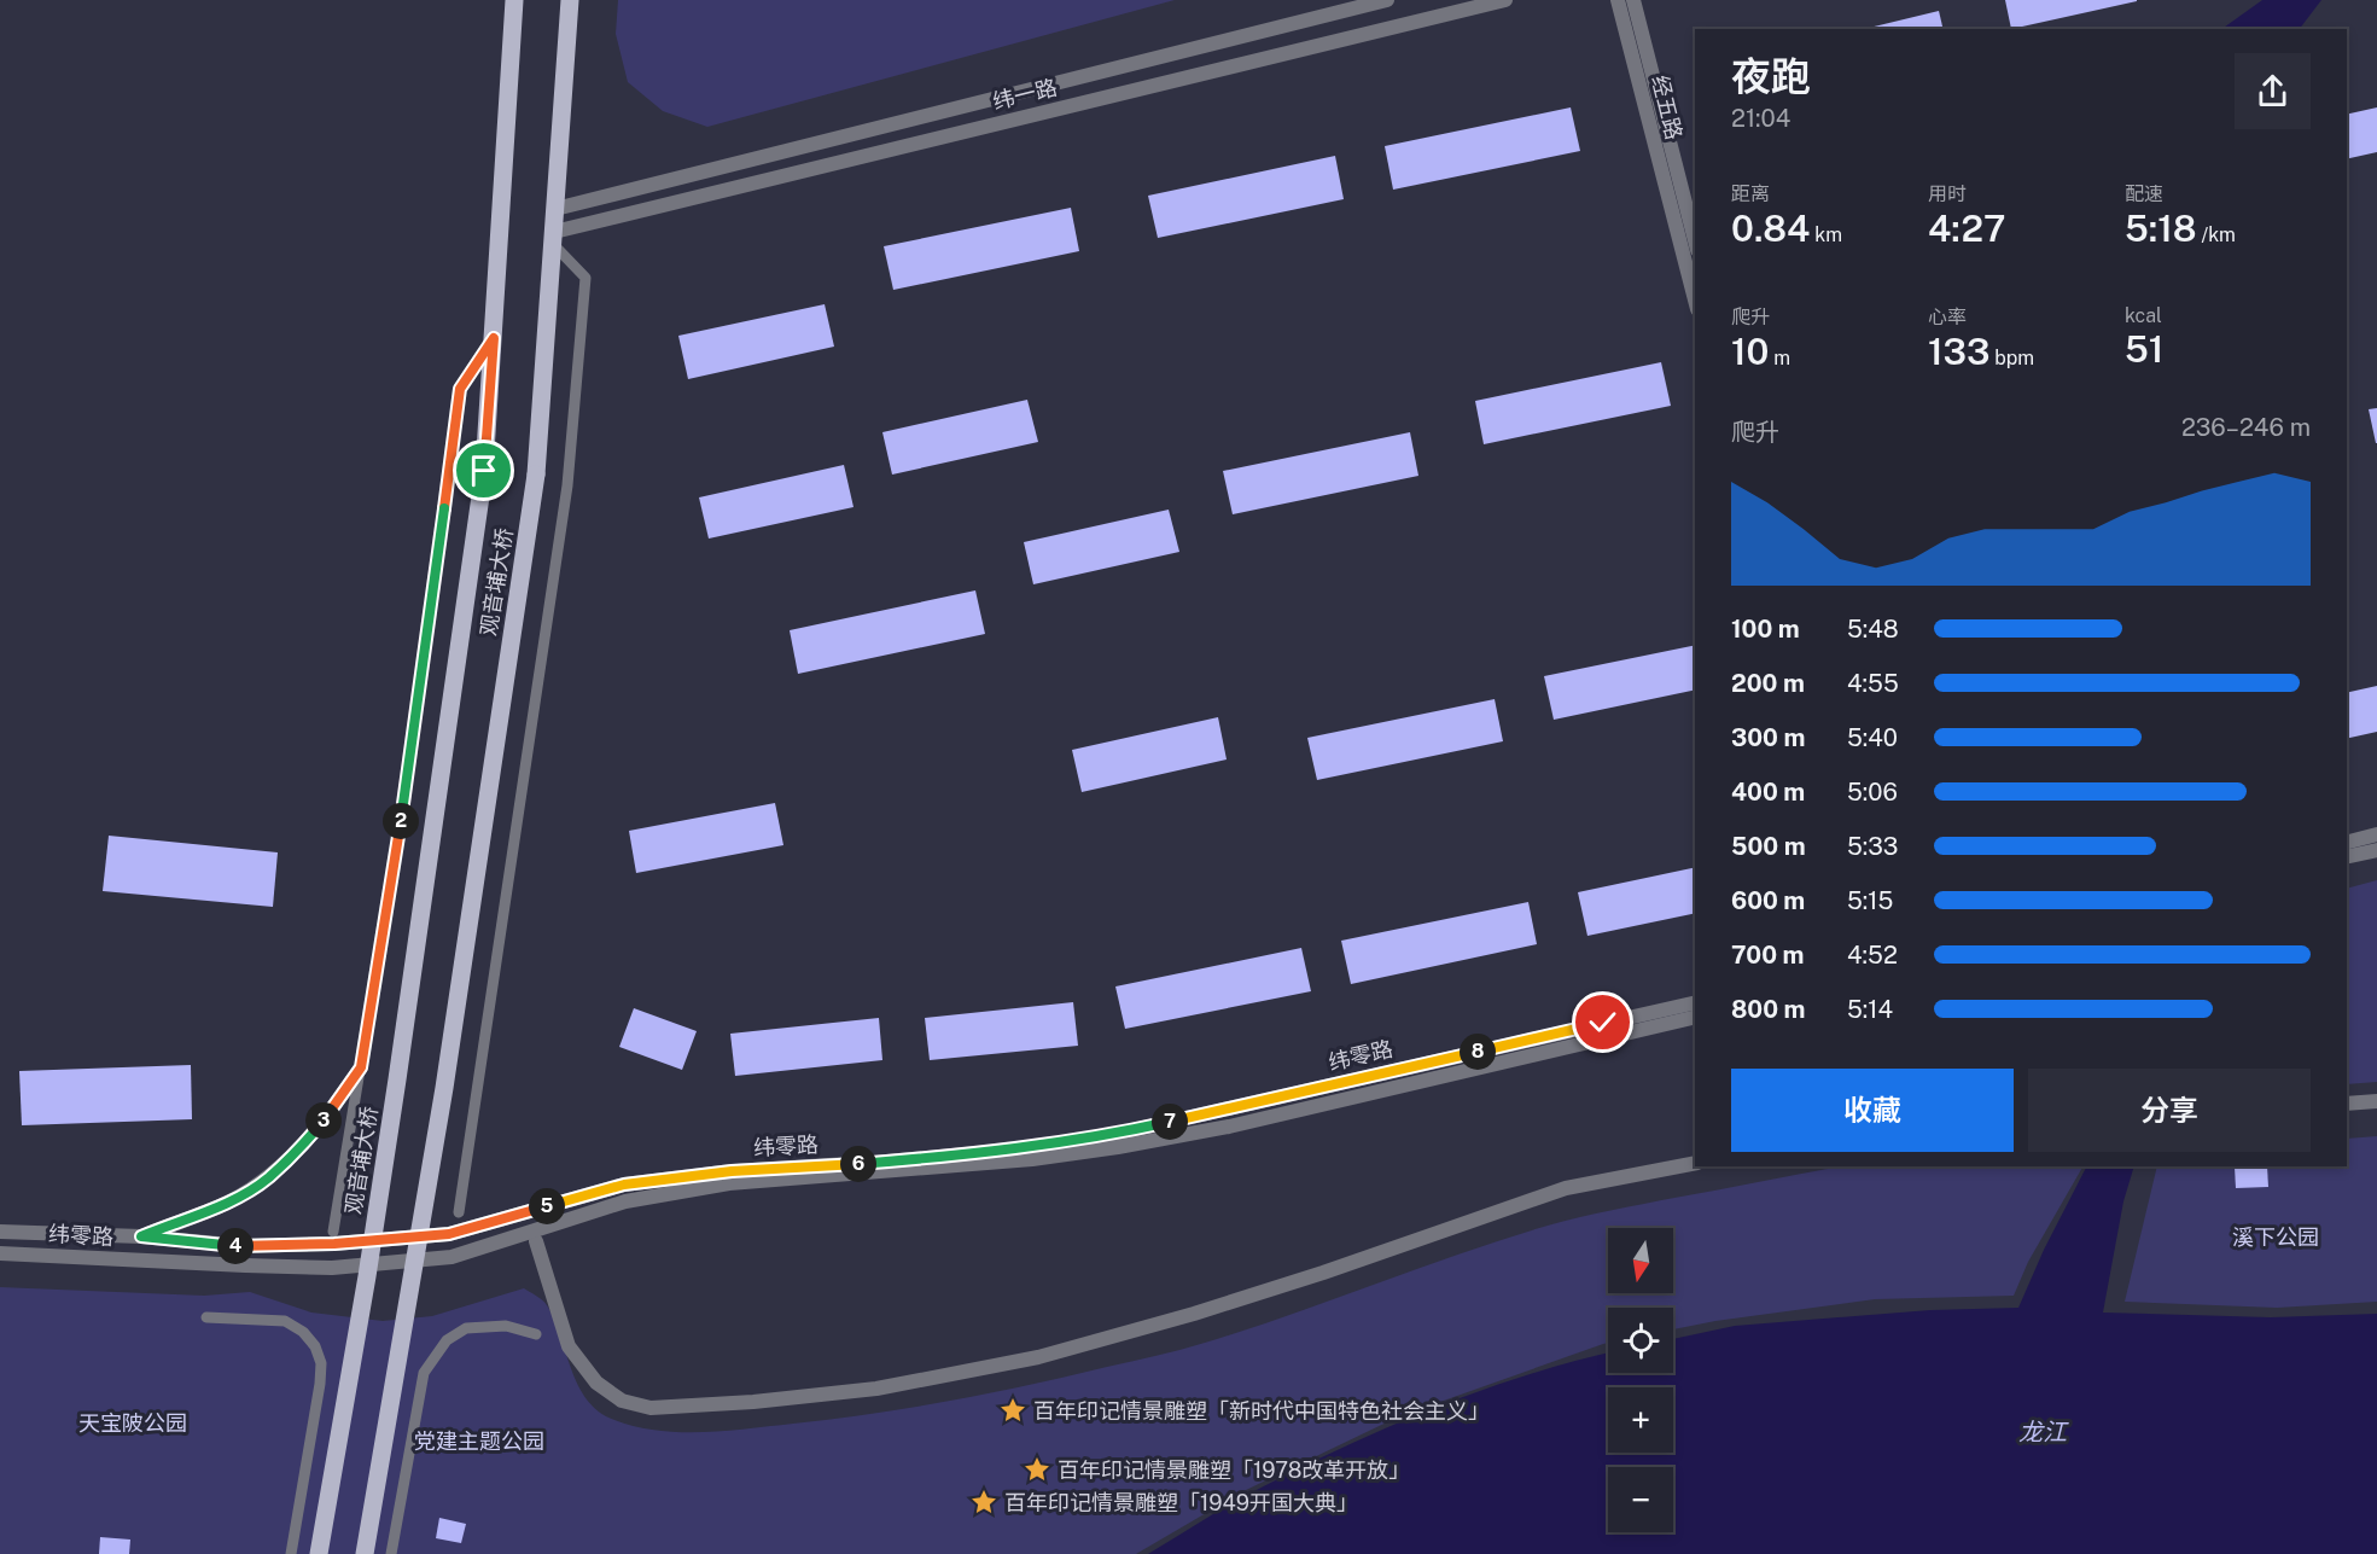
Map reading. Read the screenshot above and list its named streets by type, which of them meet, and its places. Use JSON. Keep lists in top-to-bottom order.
{
  "streets": {
    "main road": ["观音埔大桥"],
    "street": ["纬一路", "经五路", "纬零路"]
  },
  "crossings": [
    ["纬一路", "观音埔大桥"]
  ],
  "water": ["龙江"],
  "parks": ["溪下公园", "天宝陂公园", "党建主题公园"],
  "places": {
    "place": ["百年印记情景雕塑「新时代中国特色社会主义」", "百年印记情景雕塑「1978改革开放」", "百年印记情景雕塑「1949开国大典」"]
  },
  "north": "bottom",
  "page": {
    "heading": ["夜跑", "21:04"],
    "stats": [
      ["距离", "0.84 km"],
      ["用时", "4:27"],
      ["配速", "5:18 /km"],
      ["爬升", "10 m"],
      ["心率", "133 bpm"],
      ["kcal", "51"]
    ],
    "chart": ["爬升", "236–246 m"],
    "list": [
      {
        "name": "100 m",
        "note": "5:48"
      },
      {
        "name": "200 m",
        "note": "4:55"
      },
      {
        "name": "300 m",
        "note": "5:40"
      },
      {
        "name": "400 m",
        "note": "5:06"
      },
      {
        "name": "500 m",
        "note": "5:33"
      },
      {
        "name": "600 m",
        "note": "5:15"
      },
      {
        "name": "700 m",
        "note": "4:52"
      },
      {
        "name": "800 m",
        "note": "5:14"
      }
    ],
    "pins": [
      "2",
      "8",
      "3",
      "7",
      "6",
      "5",
      "4"
    ],
    "buttons": ["收藏", "分享"],
    "map_buttons": ["+", "−"]
  }
}
